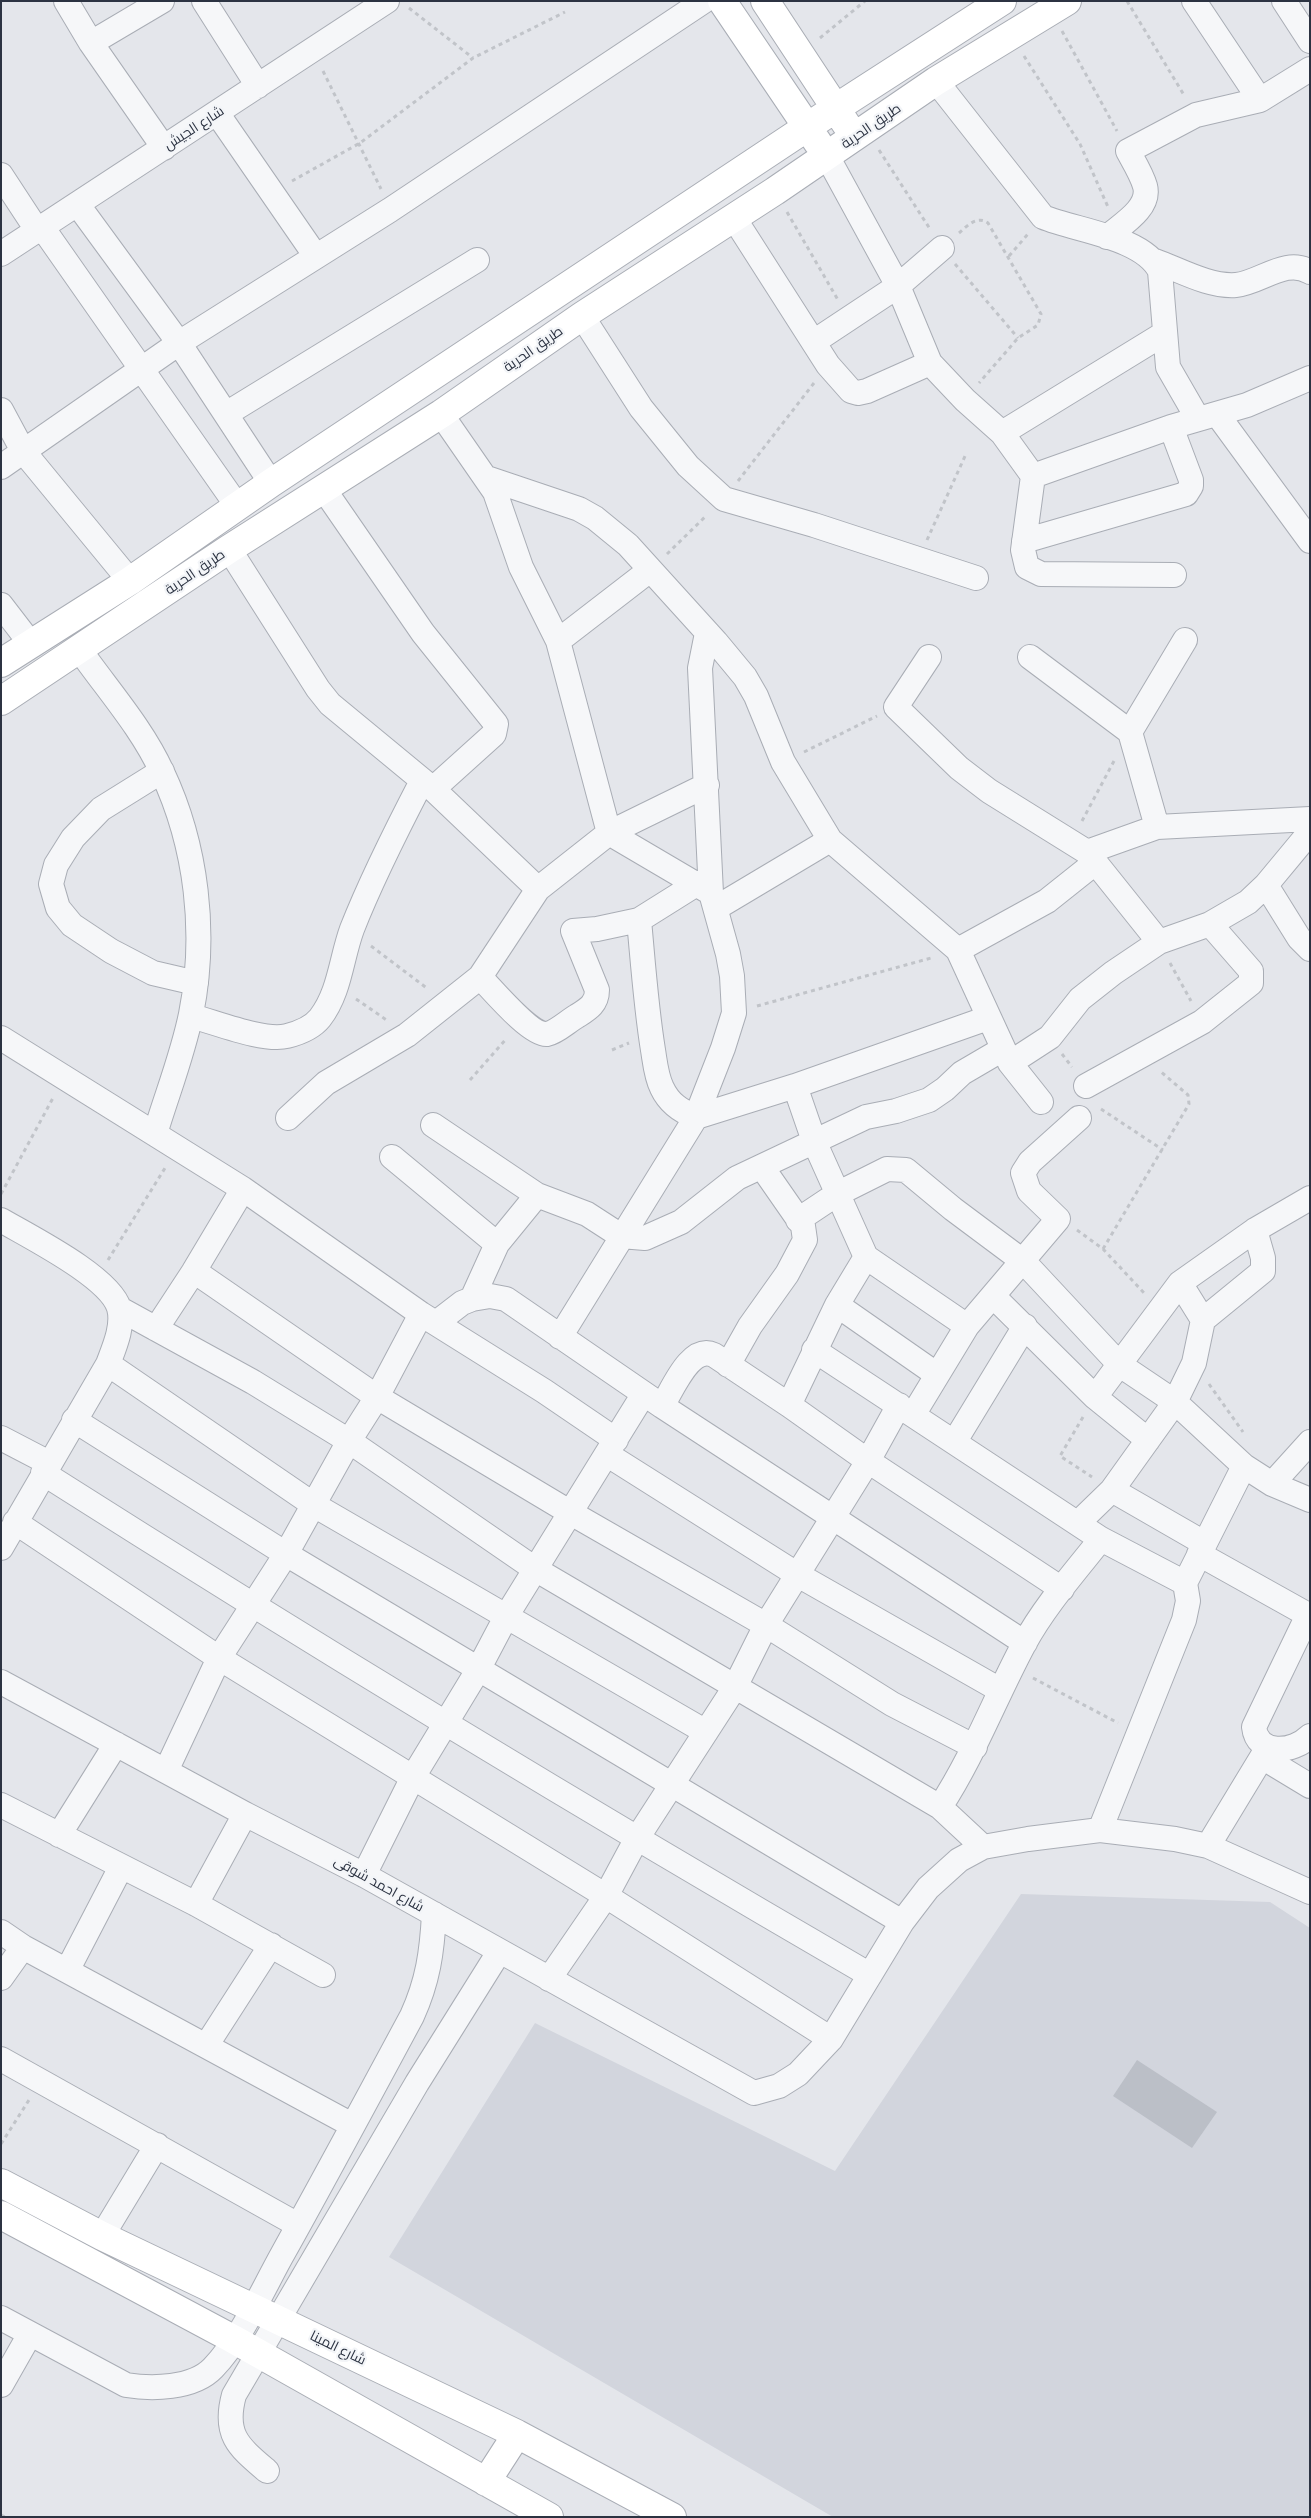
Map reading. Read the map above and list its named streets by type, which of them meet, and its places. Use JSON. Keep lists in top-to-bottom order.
{
  "streets": {
    "main road": ["طريق الحرية", "شارع المينا"],
    "street": ["شارع الجيش", "شارع احمد شوقى"]
  }
}
